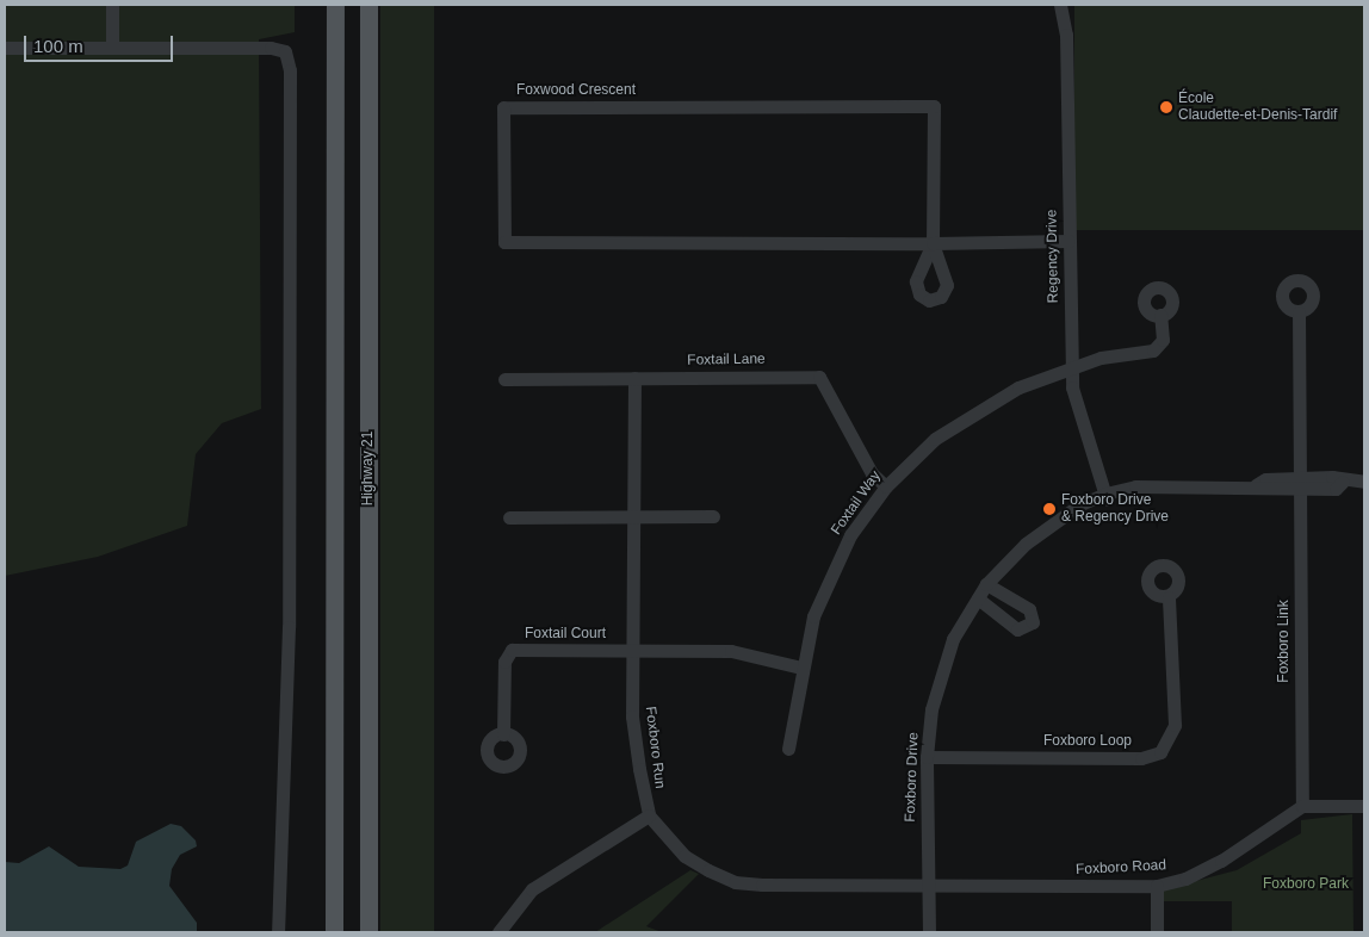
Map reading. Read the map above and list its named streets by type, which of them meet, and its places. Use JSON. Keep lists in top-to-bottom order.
{
  "streets": {
    "main road": ["Highway 21"],
    "street": [
      "Foxwood Crescent",
      "Regency Drive",
      "Foxtail Lane",
      "Foxtail Way",
      "Foxtail Court",
      "Foxboro Link",
      "Foxboro Loop",
      "Foxboro Run",
      "Foxboro Drive",
      "Foxboro Road"
    ]
  },
  "crossings": [
    ["Foxwood Crescent", "Regency Drive"],
    ["Regency Drive", "Foxtail Way"],
    ["Regency Drive", "Foxboro Drive"],
    ["Foxtail Lane", "Foxtail Way"],
    ["Foxtail Lane", "Foxboro Run"],
    ["Foxtail Court", "Foxboro Run"],
    ["Foxboro Link", "Foxboro Drive"],
    ["Foxboro Link", "Foxboro Road"],
    ["Foxboro Loop", "Foxboro Drive"],
    ["Foxboro Drive", "Foxboro Road"]
  ],
  "parks": ["Foxboro Park"],
  "places": ["École Claudette-et-Denis-Tardif", "Foxboro Drive & Regency Drive"],
  "scale_bar": "100 m"
}
